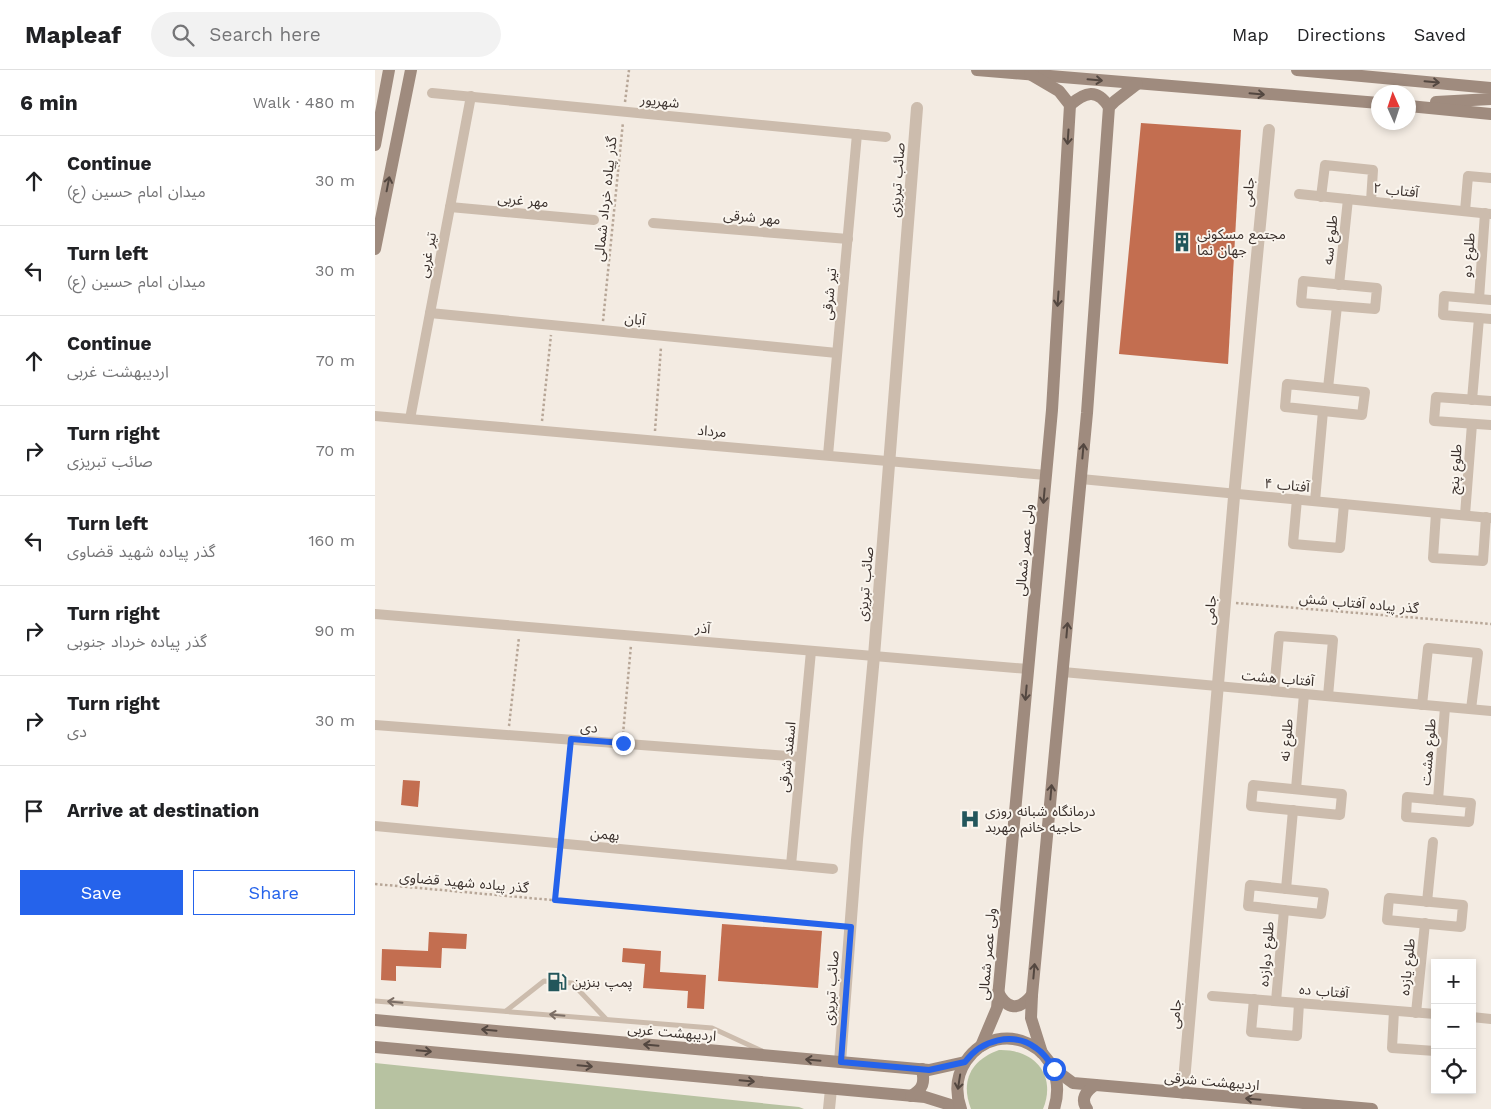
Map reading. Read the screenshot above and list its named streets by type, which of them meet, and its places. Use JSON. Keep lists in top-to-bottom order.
{
  "streets": {
    "main road": ["ولی عصر شمالی", "اردیبهشت غربی", "اردیبهشت شرقی"],
    "street": [
      "شهریور",
      "صائب تبریزی",
      "آفتاب ۲",
      "جامی",
      "مهر غربی",
      "مهر شرقی",
      "طلوع سه",
      "تیر غربی",
      "طلوع دو",
      "تیر شرقی",
      "آبان",
      "مرداد",
      "طلوع پنج",
      "آفتاب ۴",
      "آذر",
      "آفتاب هشت",
      "دی",
      "طلوع نه",
      "طلوع هشت",
      "اسفند شرقی",
      "بهمن",
      "طلوع دوازده",
      "طلوع یازده",
      "آفتاب ده"
    ],
    "path": ["گذر پیاده خرداد شمالی", "گذر پیاده آفتاب شش", "گذر پیاده شهید قضاوی"]
  },
  "crossings": [
    ["شهریور", "گذر پیاده خرداد شمالی"],
    ["شهریور", "تیر غربی"],
    ["شهریور", "تیر شرقی"],
    ["صائب تبریزی", "مرداد"],
    ["صائب تبریزی", "آذر"],
    ["صائب تبریزی", "گذر پیاده شهید قضاوی"],
    ["صائب تبریزی", "اردیبهشت غربی"],
    ["آفتاب ۲", "طلوع سه"],
    ["آفتاب ۲", "طلوع دو"],
    ["جامی", "آفتاب ۴"],
    ["جامی", "گذر پیاده آفتاب شش"],
    ["جامی", "آفتاب هشت"],
    ["جامی", "اردیبهشت شرقی"],
    ["گذر پیاده خرداد شمالی", "آبان"],
    ["مهر غربی", "تیر غربی"],
    ["مهر شرقی", "تیر شرقی"],
    ["تیر غربی", "آبان"],
    ["تیر غربی", "مرداد"],
    ["تیر شرقی", "آبان"],
    ["تیر شرقی", "مرداد"],
    ["مرداد", "ولی عصر شمالی"],
    ["طلوع پنج", "آفتاب ۴"],
    ["ولی عصر شمالی", "آذر"],
    ["آذر", "اسفند شرقی"],
    ["آفتاب هشت", "طلوع نه"],
    ["آفتاب هشت", "طلوع هشت"],
    ["دی", "اسفند شرقی"],
    ["اسفند شرقی", "بهمن"],
    ["طلوع دوازده", "آفتاب ده"],
    ["طلوع یازده", "آفتاب ده"]
  ],
  "one_way": ["اردیبهشت شرقی"],
  "places": {
    "building": ["مجتمع مسکونی جهان نما"],
    "hospital": ["درمانگاه شبانه‌ روزی حاجیه‌ خانم مهربد"],
    "fuel station": ["پمپ بنزین"]
  },
  "north": "top",
  "page": {
    "header": "Mapleaf",
    "search": "Search here",
    "nav": ["Map", "Directions", "Saved"],
    "heading": ["6 min", "Walk · 480 m"],
    "list": [
      ["Continue", "میدان امام حسین (ع)", "30 m"],
      ["Turn left", "میدان امام حسین (ع)", "30 m"],
      ["Continue", "اردیبهشت غربی", "70 m"],
      ["Turn right", "صائب تبریزی", "70 m"],
      ["Turn left", "گذر پیاده شهید قضاوی", "160 m"],
      ["Turn right", "گذر پیاده خرداد جنوبی", "90 m"],
      ["Turn right", "دی", "30 m"],
      "Arrive at destination"
    ],
    "buttons": ["Save", "Share"],
    "map_buttons": ["+", "−"]
  }
}
